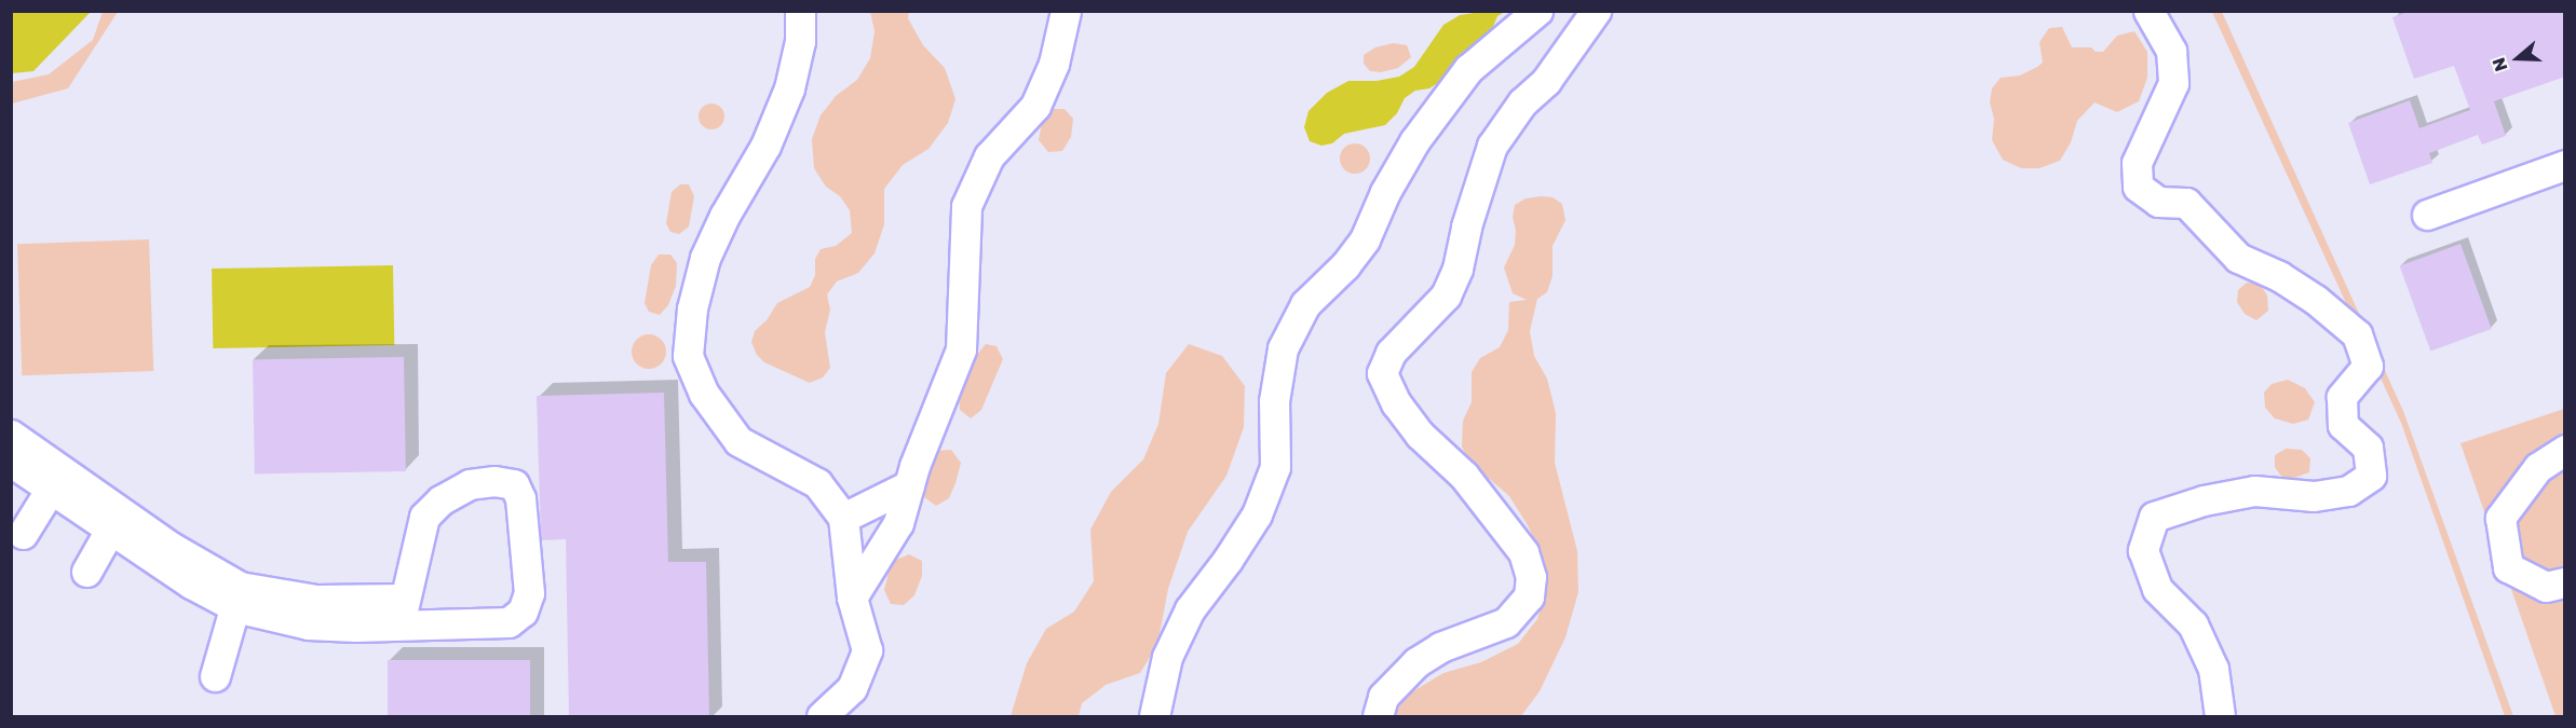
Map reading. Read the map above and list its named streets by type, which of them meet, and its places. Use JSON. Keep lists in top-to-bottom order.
{
  "north": "left"
}
